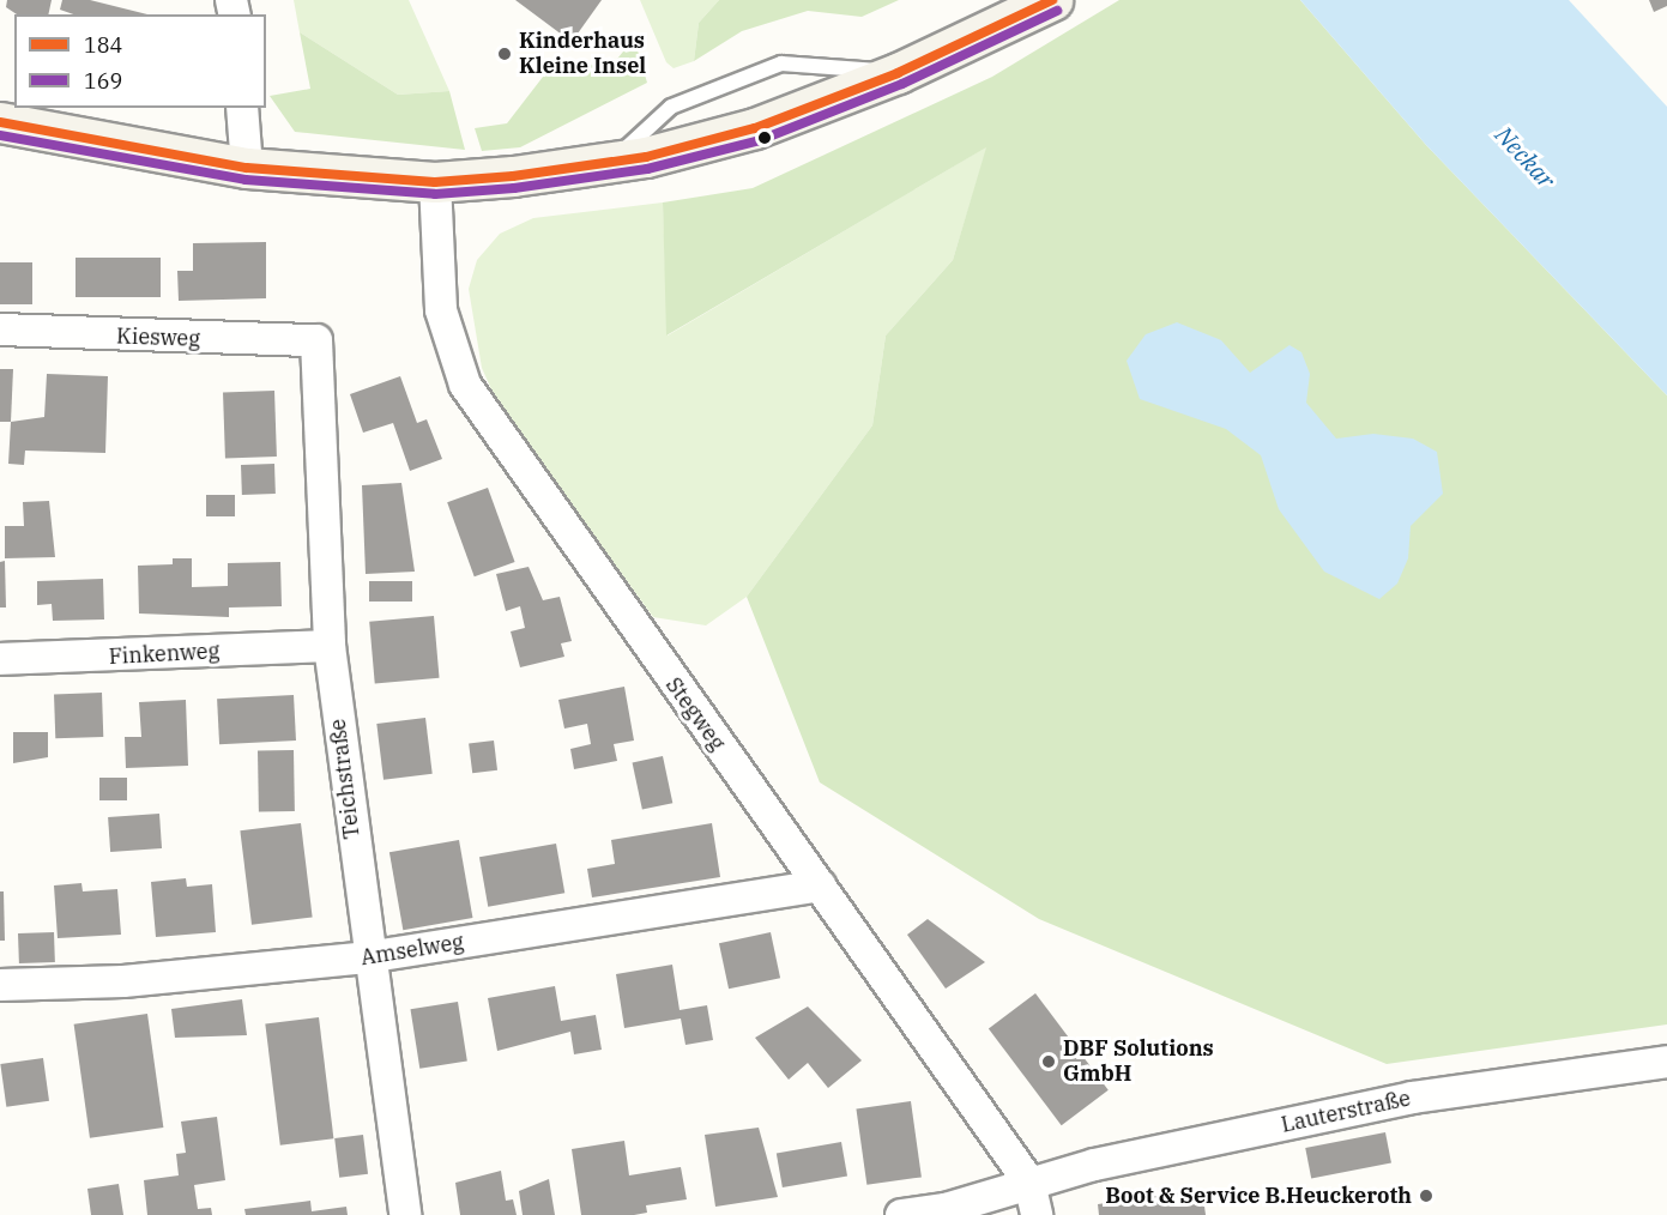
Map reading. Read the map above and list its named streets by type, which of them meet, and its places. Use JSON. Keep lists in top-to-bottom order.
{
  "streets": {
    "street": [
      "Kiesweg",
      "Finkenweg",
      "Stegweg",
      "Teichstraße",
      "Amselweg",
      "Lauterstraße"
    ]
  },
  "crossings": [
    ["Kiesweg", "Teichstraße"],
    ["Finkenweg", "Teichstraße"],
    ["Stegweg", "Amselweg"],
    ["Stegweg", "Lauterstraße"],
    ["Teichstraße", "Amselweg"]
  ],
  "water": ["Neckar"],
  "places": ["Kinderhaus Kleine Insel", "DBF Solutions GmbH", "Boot & Service B.Heuckeroth"],
  "lines": ["transit line 184", "transit line 169"],
  "legend": ["184", "169"]
}
